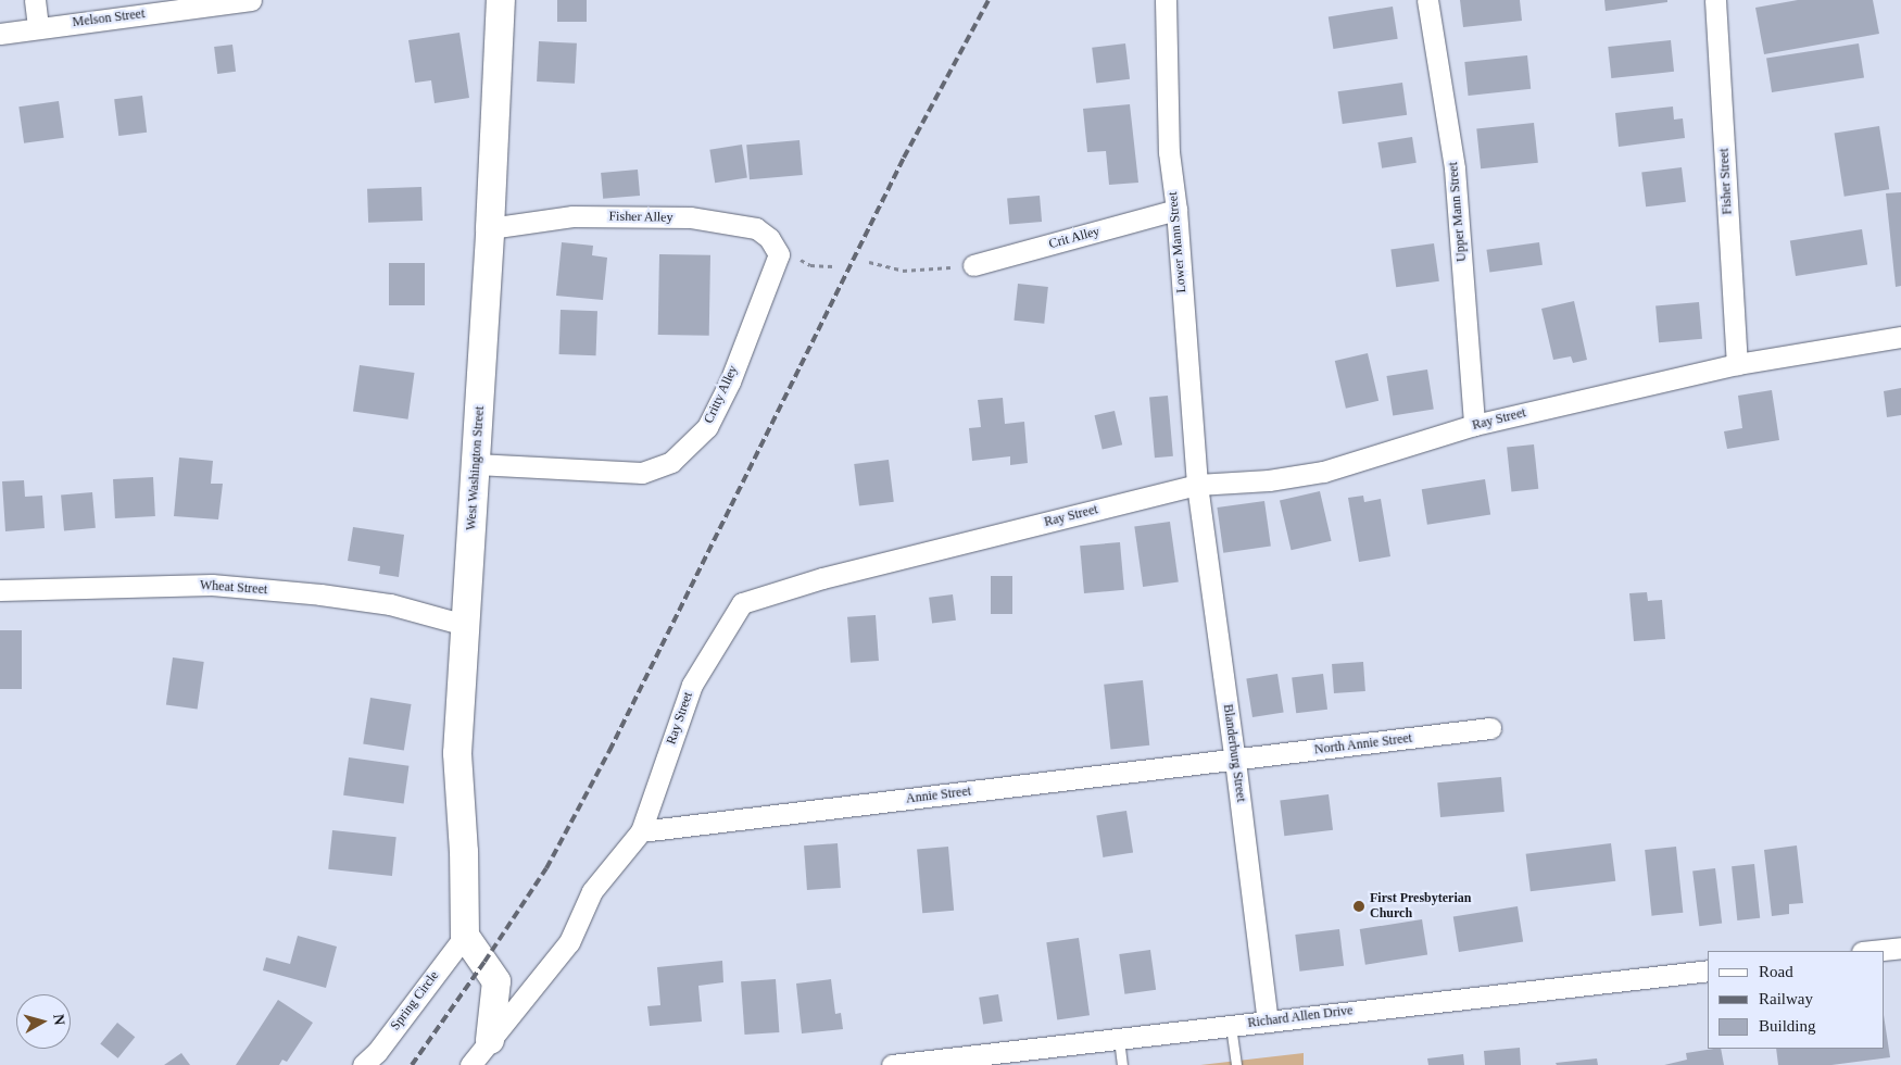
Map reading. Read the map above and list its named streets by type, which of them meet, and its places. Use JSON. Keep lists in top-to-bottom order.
{
  "streets": {
    "street": [
      "Melson Street",
      "Fisher Street",
      "Upper Mann Street",
      "Fisher Alley",
      "Crit Alley",
      "Lower Mann Street",
      "Critty Alley",
      "Ray Street",
      "West Washington Street",
      "Wheat Street",
      "North Annie Street",
      "Blanderburg Street",
      "Annie Street",
      "Spring Circle",
      "Richard Allen Drive"
    ]
  },
  "crossings": [
    ["Fisher Street", "Ray Street"],
    ["Upper Mann Street", "Ray Street"],
    ["Fisher Alley", "Critty Alley"],
    ["Fisher Alley", "West Washington Street"],
    ["Crit Alley", "Lower Mann Street"],
    ["Lower Mann Street", "Ray Street"],
    ["Lower Mann Street", "Blanderburg Street"],
    ["Critty Alley", "West Washington Street"],
    ["Ray Street", "Blanderburg Street"],
    ["Ray Street", "Annie Street"],
    ["West Washington Street", "Wheat Street"],
    ["West Washington Street", "Spring Circle"],
    ["North Annie Street", "Blanderburg Street"],
    ["North Annie Street", "Annie Street"],
    ["Blanderburg Street", "Annie Street"],
    ["Blanderburg Street", "Richard Allen Drive"]
  ],
  "places": ["First Presbyterian Church"],
  "legend": ["Road", "Railway", "Building"],
  "north": "right"
}
